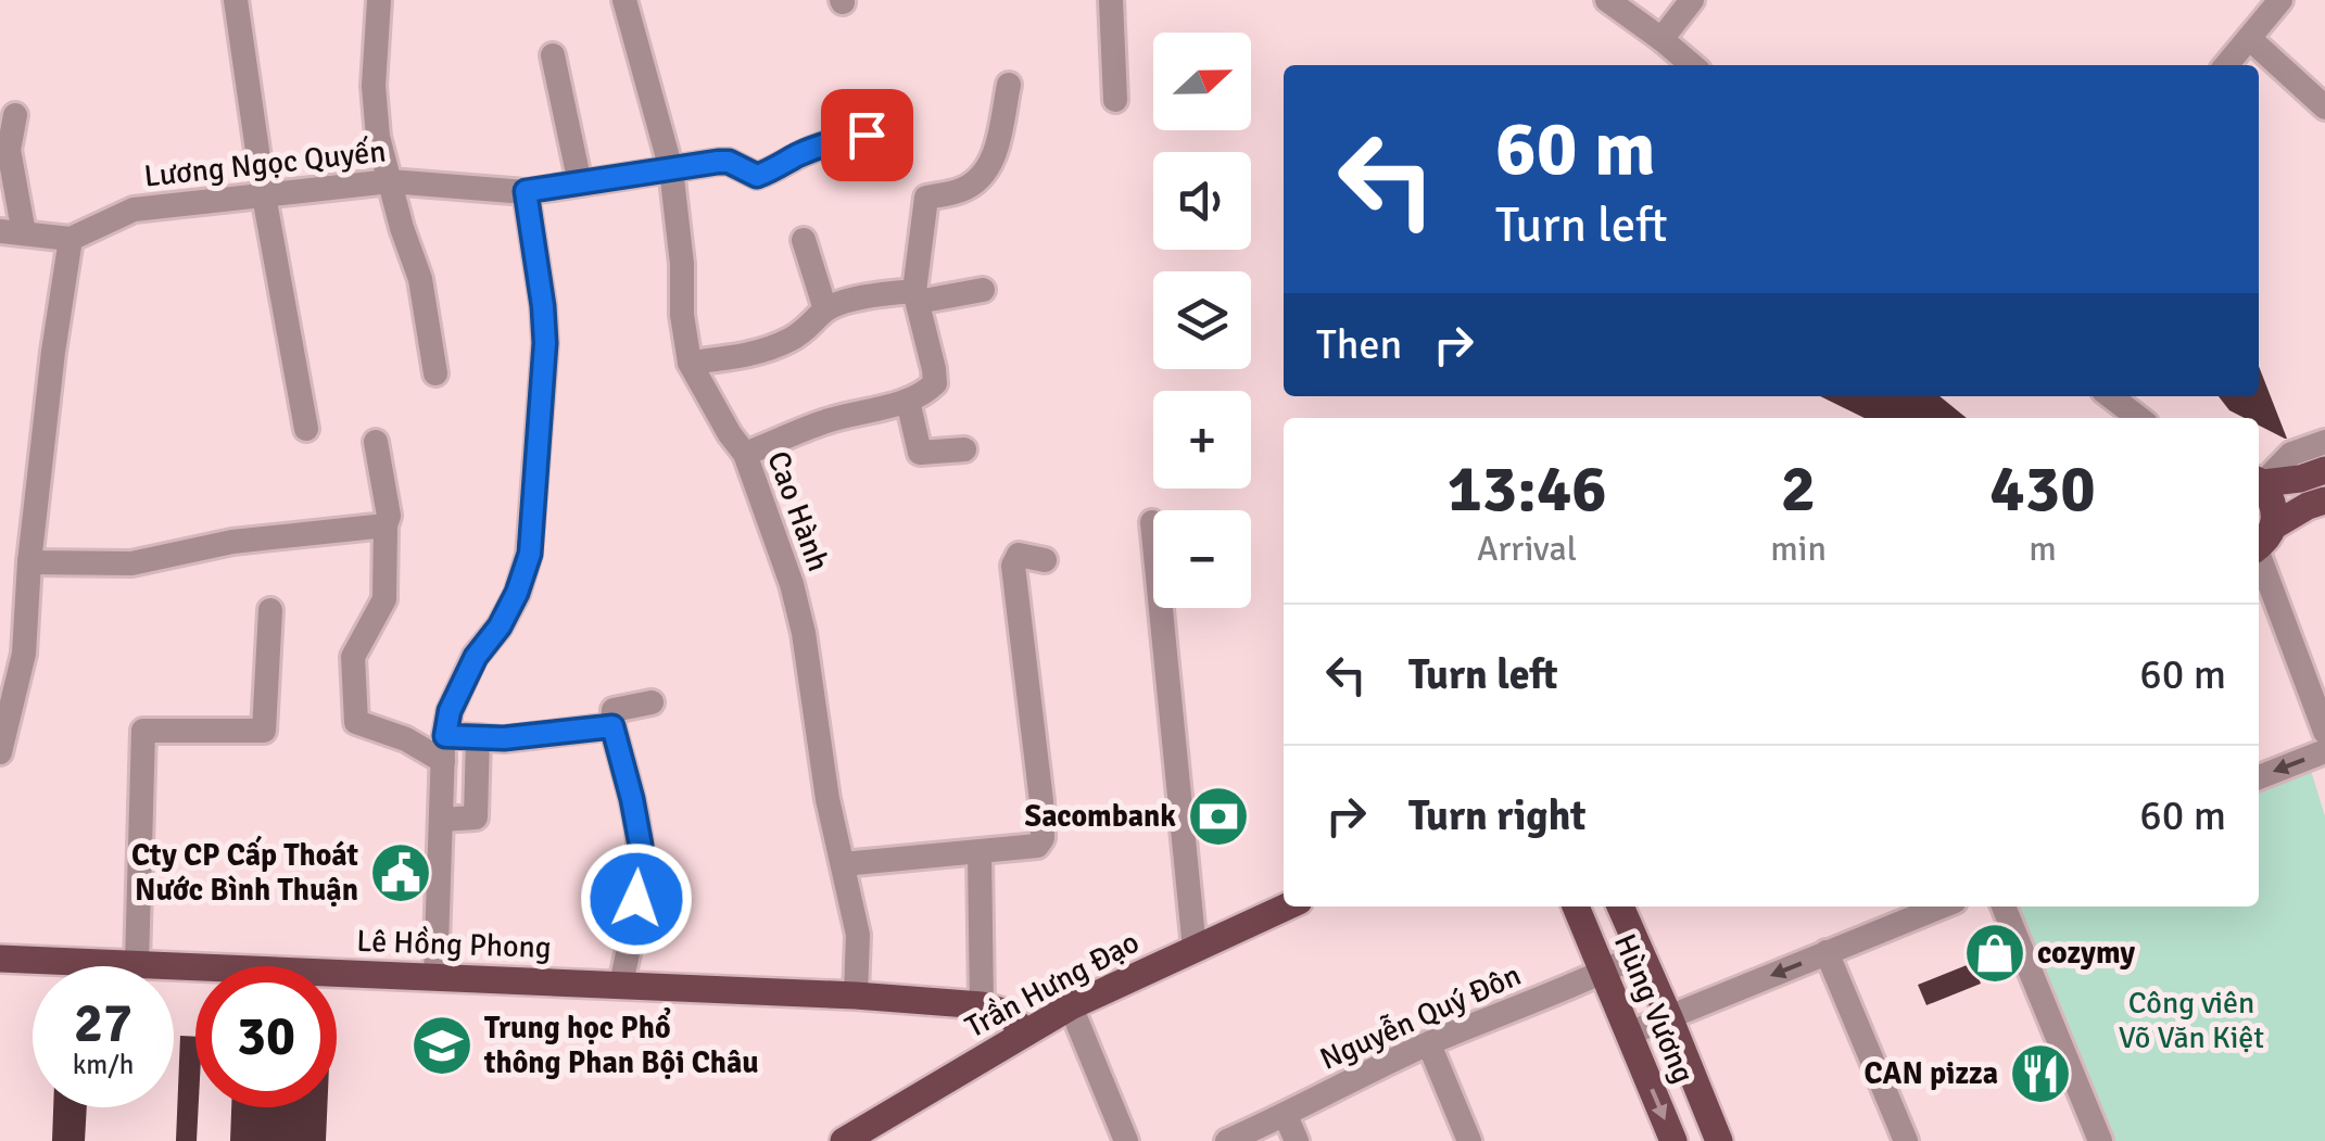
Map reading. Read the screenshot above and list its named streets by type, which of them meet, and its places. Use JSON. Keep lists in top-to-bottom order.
{
  "streets": {
    "main road": ["Lê Hồng Phong", "Trần Hưng Đạo", "Hùng Vương"],
    "street": ["Lương Ngọc Quyến", "Cao Hành", "Nguyễn Quý Đôn"]
  },
  "crossings": [
    ["Lương Ngọc Quyến", "Cao Hành"],
    ["Cao Hành", "Lê Hồng Phong"],
    ["Lê Hồng Phong", "Trần Hưng Đạo"],
    ["Hùng Vương", "Nguyễn Quý Đôn"]
  ],
  "parks": ["Công viên Võ Văn Kiệt"],
  "places": {
    "bank": ["Sacombank"],
    "public building": ["Cty CP Cấp Thoát Nước Bình Thuận"],
    "shop": ["cozymy"],
    "school or university": ["Trung học Phổ thông Phan Bội Châu"],
    "restaurant": ["CAN pizza"]
  },
  "north": "right",
  "page": {
    "map_buttons": ["+", "−"],
    "turn": ["60 m", "Turn left"],
    "then": "Then",
    "eta": [
      "13:46",
      "Arrival",
      "2",
      "min",
      "430",
      "m"
    ],
    "list": [
      {
        "name": "Turn left",
        "value": "60 m"
      },
      {
        "name": "Turn right",
        "value": "60 m"
      }
    ],
    "speed": "27 km/h",
    "limit": "30"
  }
}
